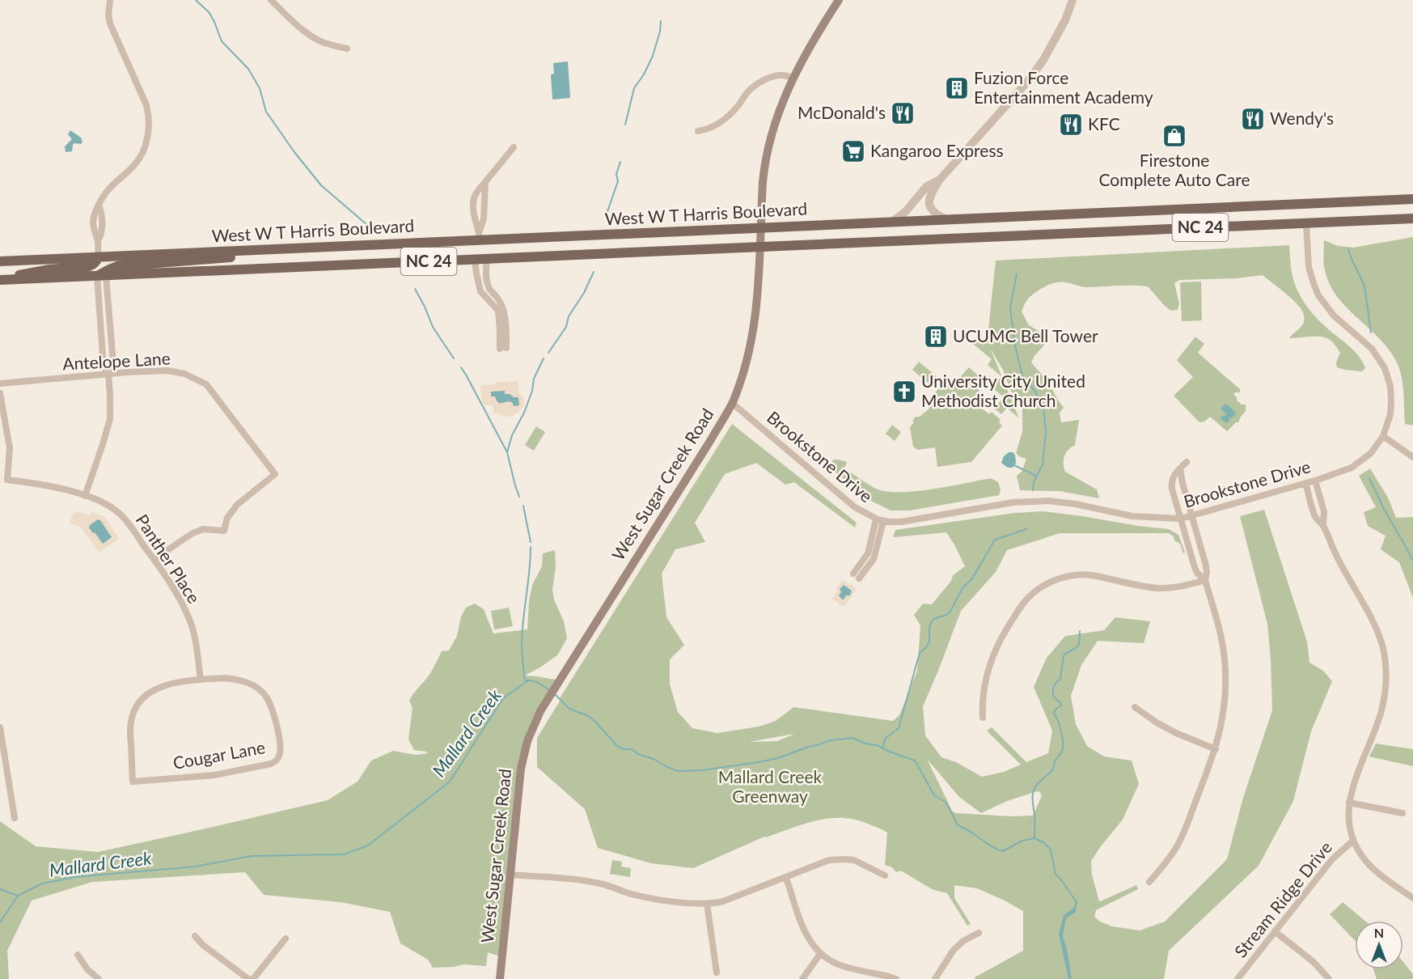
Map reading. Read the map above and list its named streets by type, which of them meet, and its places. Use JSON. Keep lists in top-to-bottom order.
{
  "streets": {
    "main road": ["West W T Harris Boulevard", "NC 24", "West Sugar Creek Road"],
    "street": [
      "Antelope Lane",
      "Brookstone Drive",
      "Panther Place",
      "Cougar Lane",
      "Stream Ridge Drive"
    ]
  },
  "crossings": [
    ["West W T Harris Boulevard", "Brookstone Drive"],
    ["West W T Harris Boulevard", "West Sugar Creek Road"],
    ["Antelope Lane", "Panther Place"],
    ["Brookstone Drive", "West Sugar Creek Road"],
    ["Panther Place", "Cougar Lane"]
  ],
  "water": ["Mallard Creek"],
  "parks": ["Mallard Creek Greenway"],
  "places": {
    "building": ["Fuzion Force Entertainment Academy", "UCUMC Bell Tower"],
    "restaurant": ["McDonald's", "Wendy's", "KFC"],
    "shop": ["Firestone Complete Auto Care"],
    "supermarket": ["Kangaroo Express"],
    "church": ["University City United Methodist Church"]
  },
  "north": "top"
}
